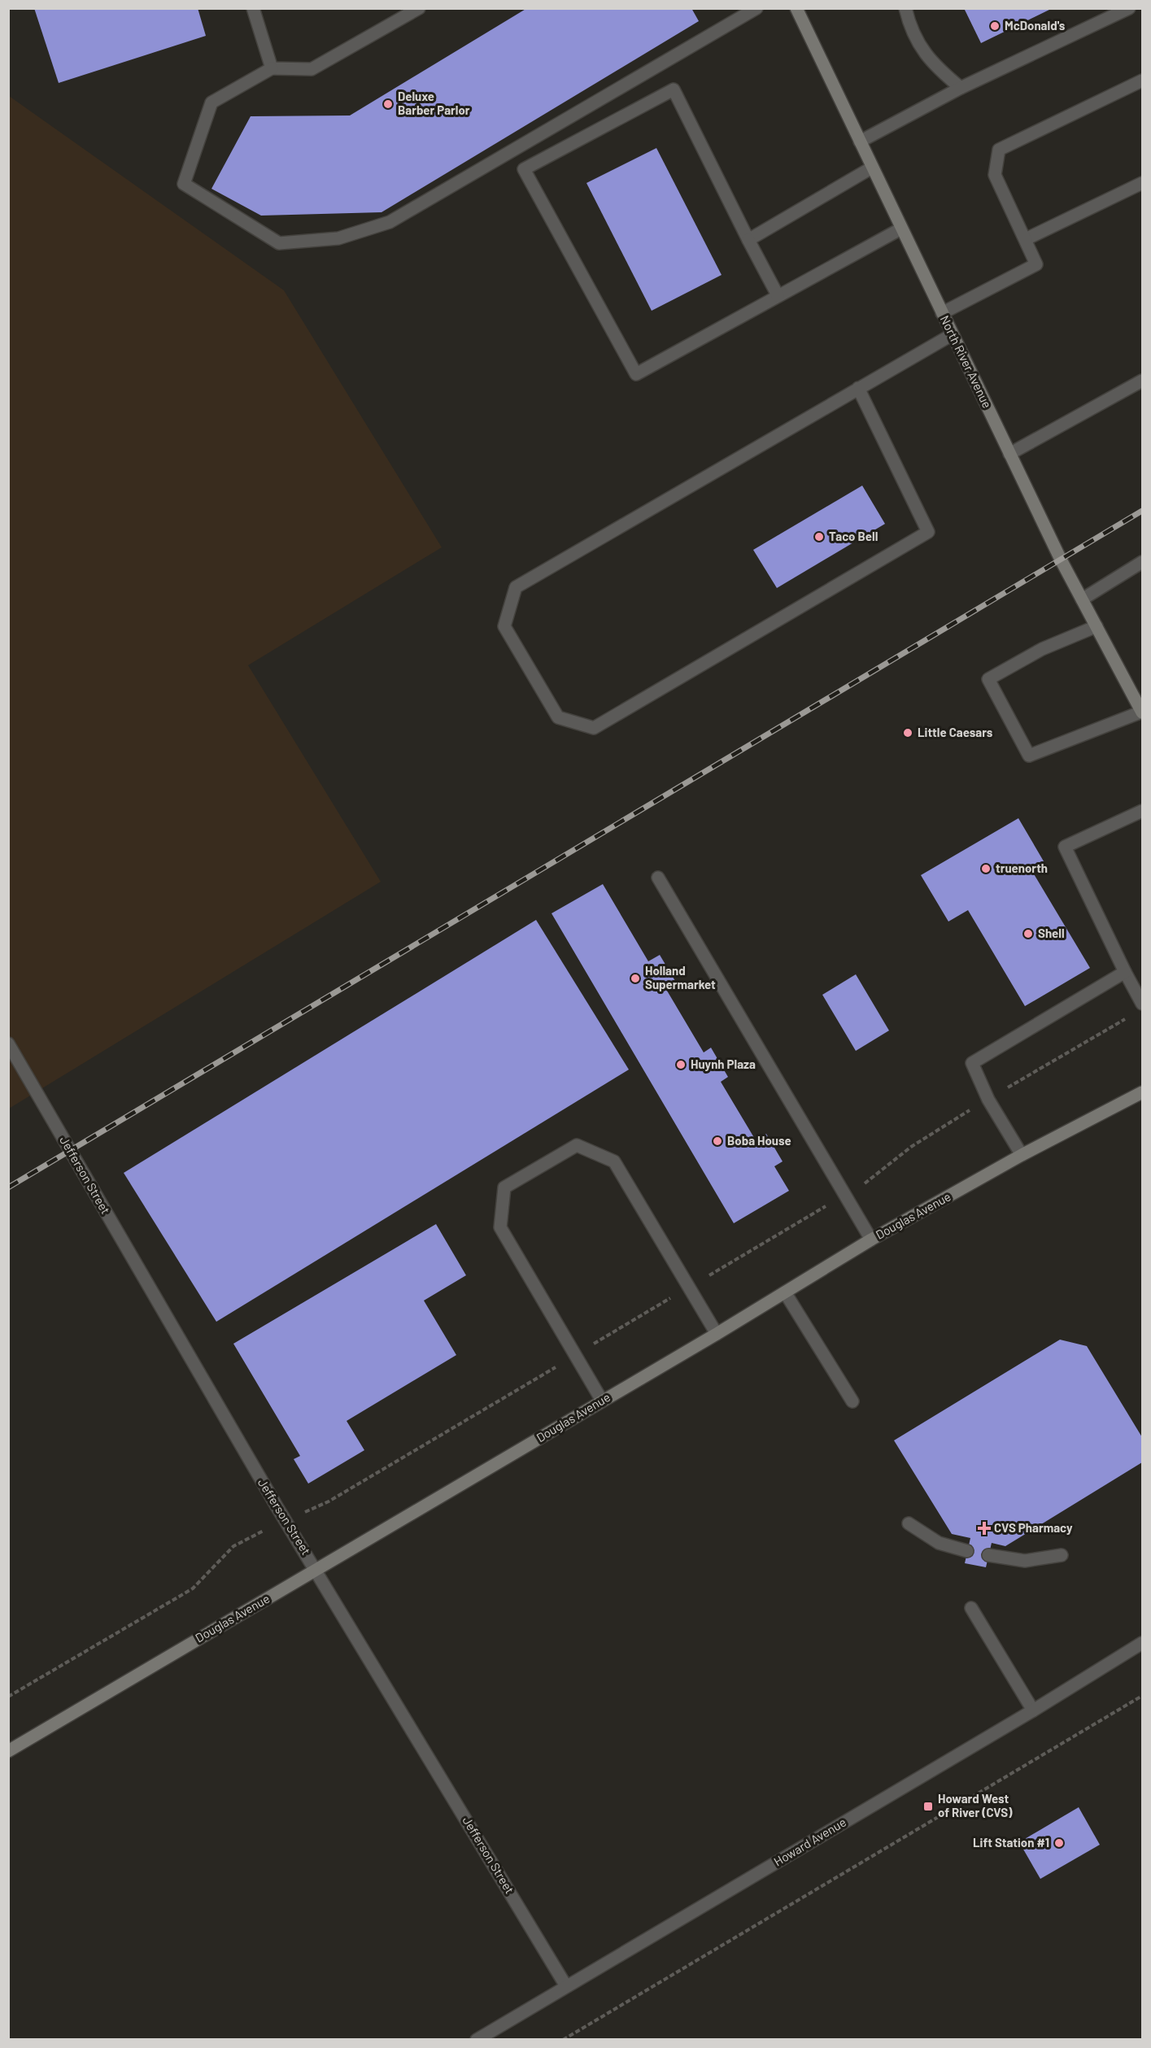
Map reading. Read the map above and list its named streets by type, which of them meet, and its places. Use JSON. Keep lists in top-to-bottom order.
{
  "streets": {
    "street": [
      "North River Avenue",
      "Jefferson Street",
      "Douglas Avenue",
      "Howard Avenue"
    ]
  },
  "crossings": [
    ["Jefferson Street", "Douglas Avenue"],
    ["Jefferson Street", "Howard Avenue"]
  ],
  "places": {
    "other": [
      "McDonald's",
      "Deluxe Barber Parlor",
      "Taco Bell",
      "Little Caesars",
      "truenorth",
      "Shell",
      "Holland Supermarket",
      "Huynh Plaza",
      "Boba House",
      "Lift Station #1"
    ],
    "health": ["CVS Pharmacy"],
    "transit": ["Howard West of River (CVS)"]
  }
}
